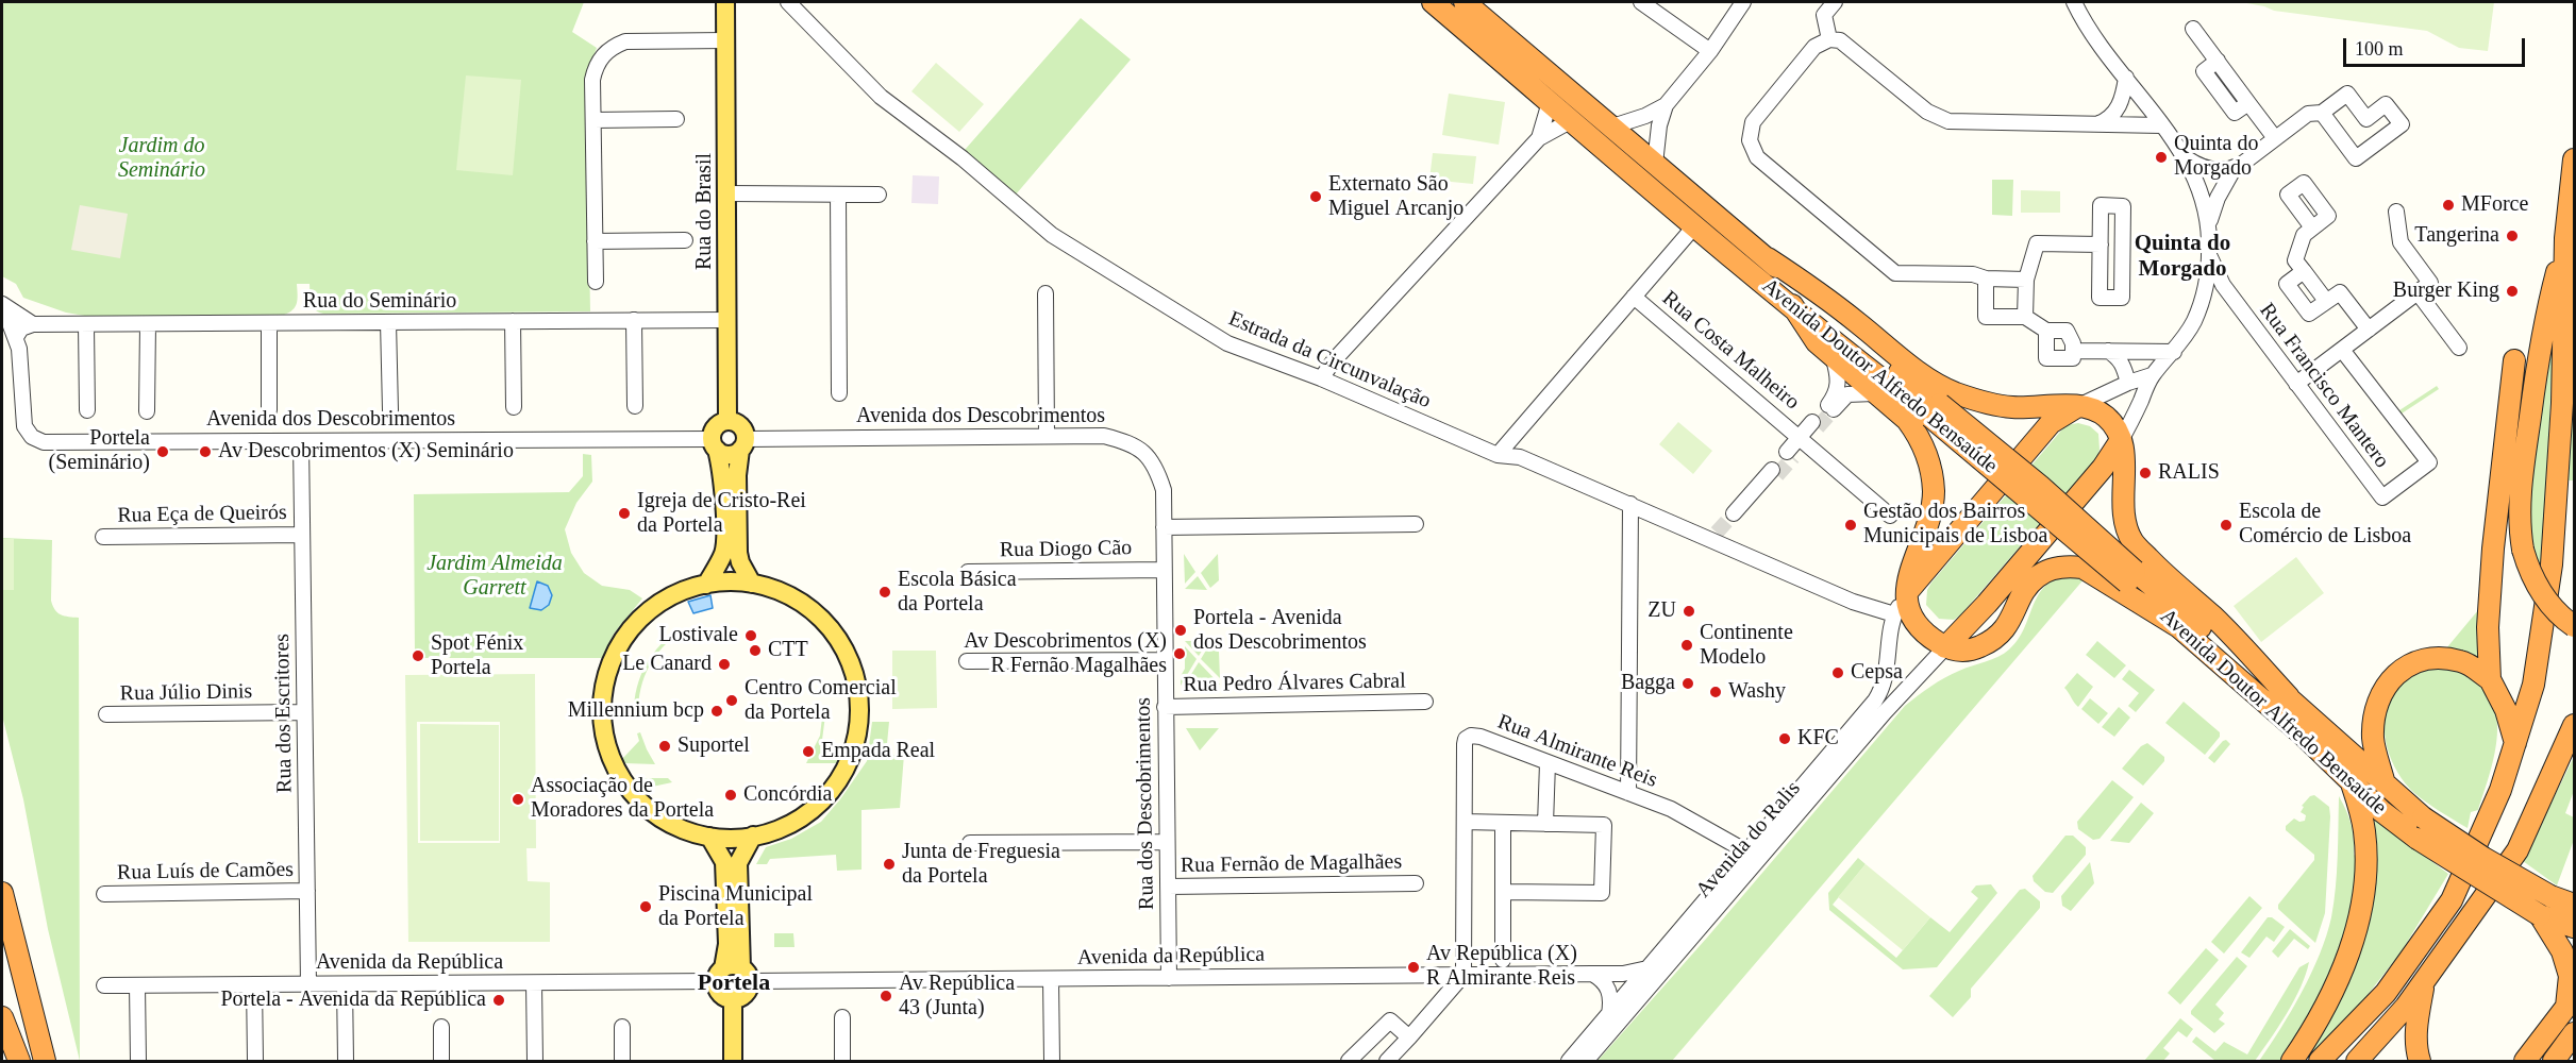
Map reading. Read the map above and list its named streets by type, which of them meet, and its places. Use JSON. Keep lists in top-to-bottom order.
{
  "streets": {
    "highway": ["Avenida Doutor Alfredo Bensaúde"],
    "main road": ["Rua do Brasil"],
    "street": [
      "Rua do Seminário",
      "Rua Costa Malheiro",
      "Estrada da Circunvalação",
      "Rua Francisco Mantero",
      "Avenida dos Descobrimentos",
      "Rua Eça de Queirós",
      "Rua Diogo Cão",
      "Rua Pedro Álvares Cabral",
      "Rua Júlio Dinis",
      "Rua dos Escritores",
      "Rua Almirante Reis",
      "Rua dos Descobrimentos",
      "Avenida do Ralis",
      "Rua Fernão de Magalhães",
      "Rua Luís de Camões",
      "Avenida da República"
    ]
  },
  "crossings": [
    ["Rua do Brasil", "Rua do Seminário"],
    ["Rua do Brasil", "Avenida dos Descobrimentos"],
    ["Rua Costa Malheiro", "Estrada da Circunvalação"],
    ["Rua Costa Malheiro", "Avenida Doutor Alfredo Bensaúde"],
    ["Estrada da Circunvalação", "Avenida do Ralis"],
    ["Avenida dos Descobrimentos", "Rua Diogo Cão"],
    ["Avenida dos Descobrimentos", "Rua dos Escritores"],
    ["Avenida dos Descobrimentos", "Rua dos Descobrimentos"],
    ["Rua Eça de Queirós", "Rua dos Escritores"],
    ["Rua Pedro Álvares Cabral", "Rua dos Descobrimentos"],
    ["Rua Júlio Dinis", "Rua dos Escritores"],
    ["Rua dos Escritores", "Rua Luís de Camões"],
    ["Rua dos Escritores", "Avenida da República"],
    ["Rua Almirante Reis", "Avenida do Ralis"],
    ["Rua Almirante Reis", "Avenida da República"],
    ["Rua dos Descobrimentos", "Rua Fernão de Magalhães"],
    ["Rua dos Descobrimentos", "Avenida da República"],
    ["Avenida do Ralis", "Avenida da República"]
  ],
  "districts": ["Quinta do Morgado", "Portela"],
  "parks": ["Jardim do Seminário", "Jardim Almeida Garrett"],
  "places": [
    "Quinta do Morgado",
    "Externato São Miguel Arcanjo",
    "MForce",
    "Tangerina",
    "Burger King",
    "Portela (Seminário)",
    "Av Descobrimentos (X) Seminário",
    "RALIS",
    "Igreja de Cristo-Rei da Portela",
    "Gestão dos Bairros Municipais de Lisboa",
    "Escola de Comércio de Lisboa",
    "Escola Básica da Portela",
    "ZU",
    "Portela - Avenida dos Descobrimentos",
    "Lostivale",
    "Continente Modelo",
    "CTT",
    "Av Descobrimentos (X) R Fernão Magalhães",
    "Spot Fénix Portela",
    "Le Canard",
    "Cepsa",
    "Bagga",
    "Washy",
    "Centro Comercial da Portela",
    "Millennium bcp",
    "KFC",
    "Suportel",
    "Empada Real",
    "Concórdia",
    "Associação de Moradores da Portela",
    "Junta de Freguesia da Portela",
    "Piscina Municipal da Portela",
    "Av República (X) R Almirante Reis",
    "Av República 43 (Junta)",
    "Portela - Avenida da República"
  ],
  "scale_bar": "100 m"
}
